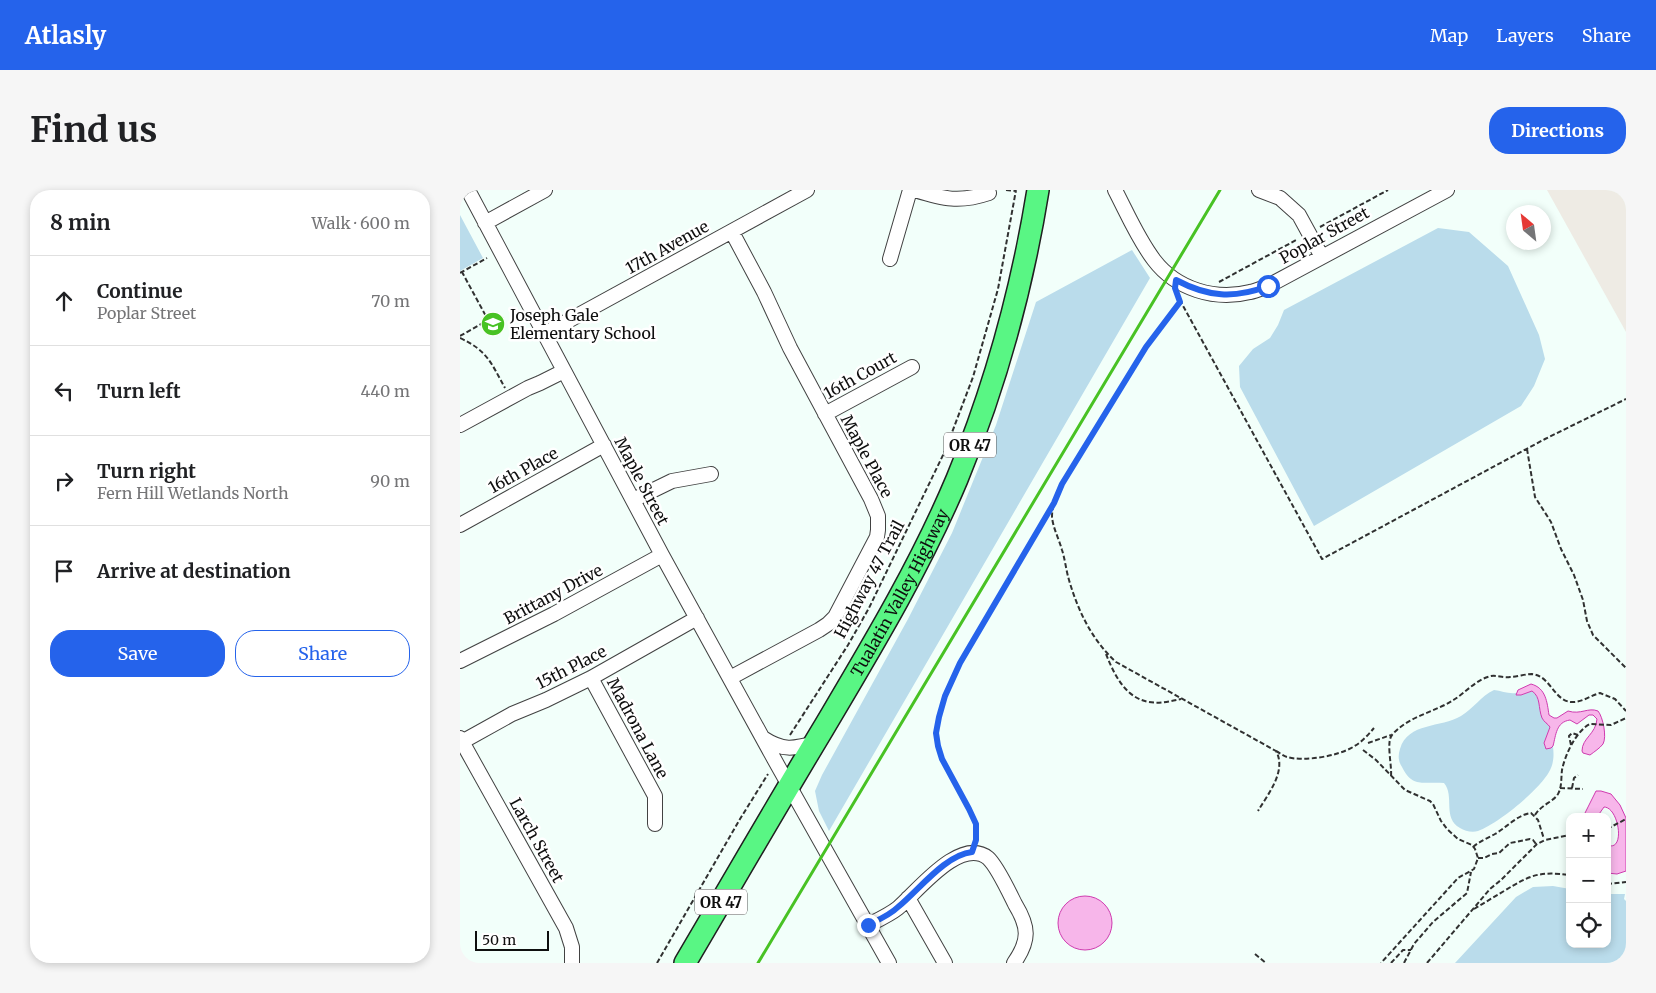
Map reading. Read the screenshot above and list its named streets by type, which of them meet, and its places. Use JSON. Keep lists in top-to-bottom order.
{
  "streets": {
    "highway": ["OR 47", "Tualatin Valley Highway"],
    "street": [
      "Poplar Street",
      "17th Avenue",
      "16th Court",
      "Maple Place",
      "16th Place",
      "Maple Street",
      "Brittany Drive",
      "15th Place",
      "Madrona Lane",
      "Larch Street"
    ],
    "path": ["Highway 47 Trail"]
  },
  "crossings": [
    ["17th Avenue", "Maple Place"],
    ["17th Avenue", "Maple Street"],
    ["16th Court", "Maple Place"],
    ["Maple Place", "Maple Street"],
    ["16th Place", "Maple Street"],
    ["Maple Street", "Tualatin Valley Highway"],
    ["Maple Street", "Brittany Drive"],
    ["Maple Street", "15th Place"],
    ["15th Place", "Madrona Lane"],
    ["15th Place", "Larch Street"]
  ],
  "places": {
    "school or university": ["Joseph Gale Elementary School"]
  },
  "scale_bar": "50 m",
  "north": "top left",
  "page": {
    "header": "Atlasly",
    "nav": ["Map", "Layers", "Share"],
    "buttons": [
      "Directions",
      ["Save", "Share"]
    ],
    "title": "Find us",
    "heading": ["8 min", "Walk · 600 m"],
    "list": [
      ["Continue", "Poplar Street", "70 m"],
      ["Turn left", "440 m"],
      ["Turn right", "Fern Hill Wetlands North", "90 m"],
      "Arrive at destination"
    ],
    "map_buttons": ["+", "−"],
    "scale": "50 m"
  }
}
